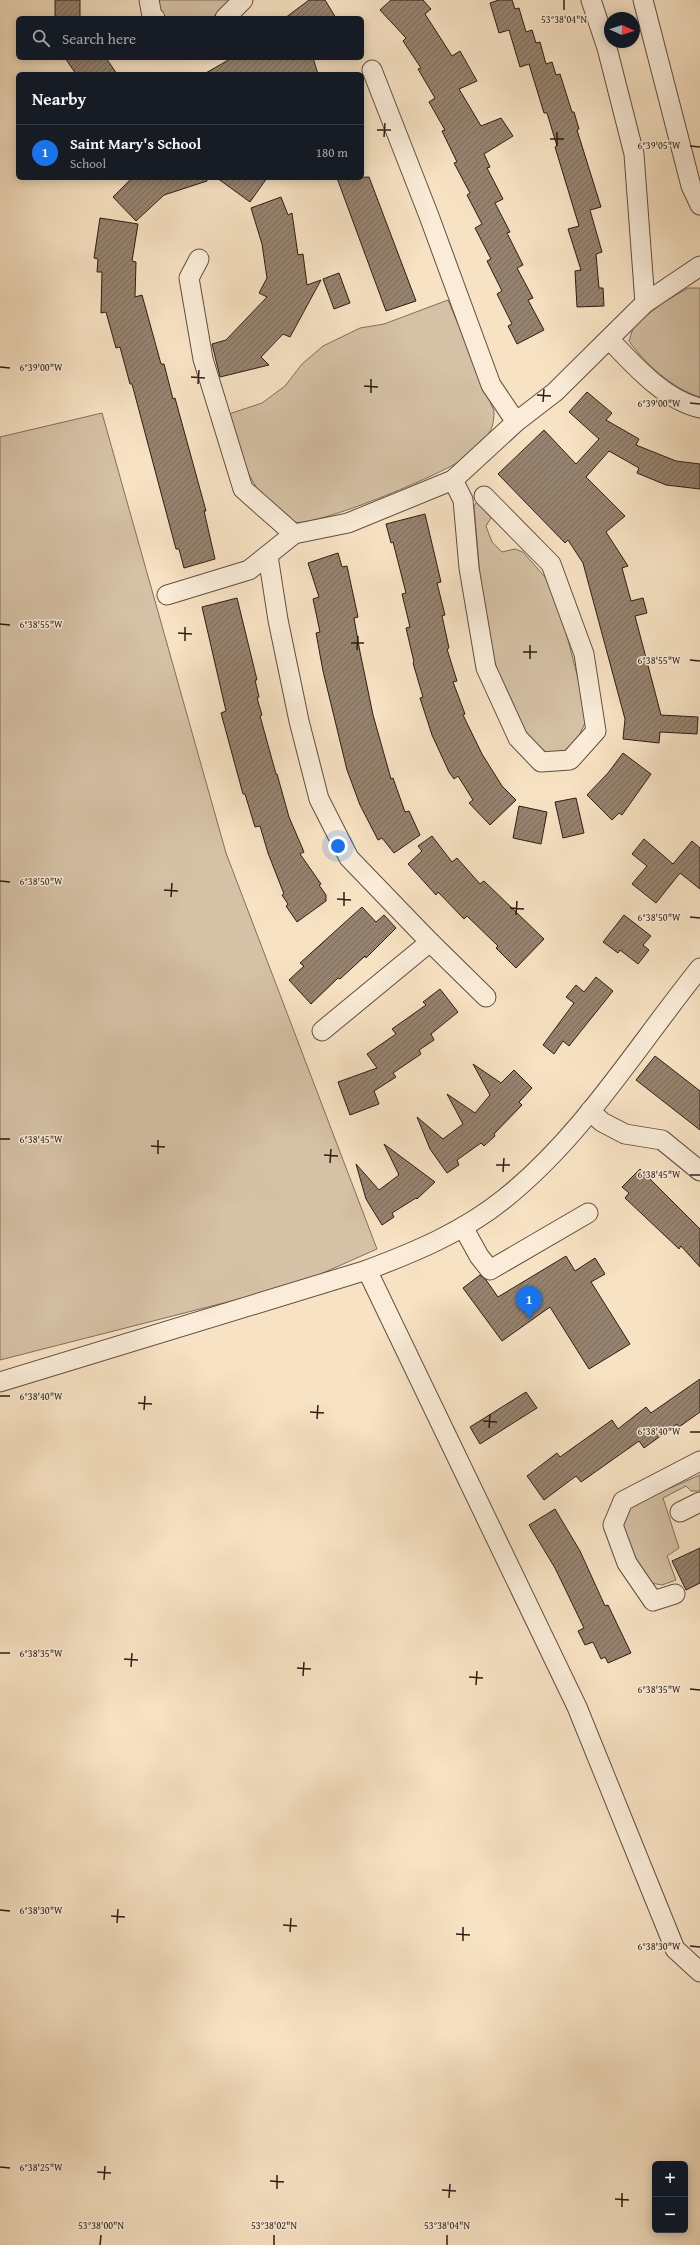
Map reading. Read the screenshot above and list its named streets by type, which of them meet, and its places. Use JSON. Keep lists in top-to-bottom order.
{
  "north": "right",
  "page": {
    "search": "Search here",
    "heading": "Nearby",
    "list": [
      {
        "mark": "1",
        "name": "Saint Mary's School",
        "note": "School",
        "value": "180 m"
      }
    ],
    "pins": "1",
    "map_buttons": ["+", "−"]
  },
  "coordinates": [
    "53°38'04\"N",
    "6°39'05\"W",
    "6°39'00\"W",
    "6°38'55\"W",
    "6°38'50\"W",
    "6°38'45\"W",
    "6°38'40\"W",
    "6°38'35\"W",
    "6°38'30\"W",
    "6°38'25\"W",
    "53°38'00\"N",
    "53°38'02\"N"
  ]
}
